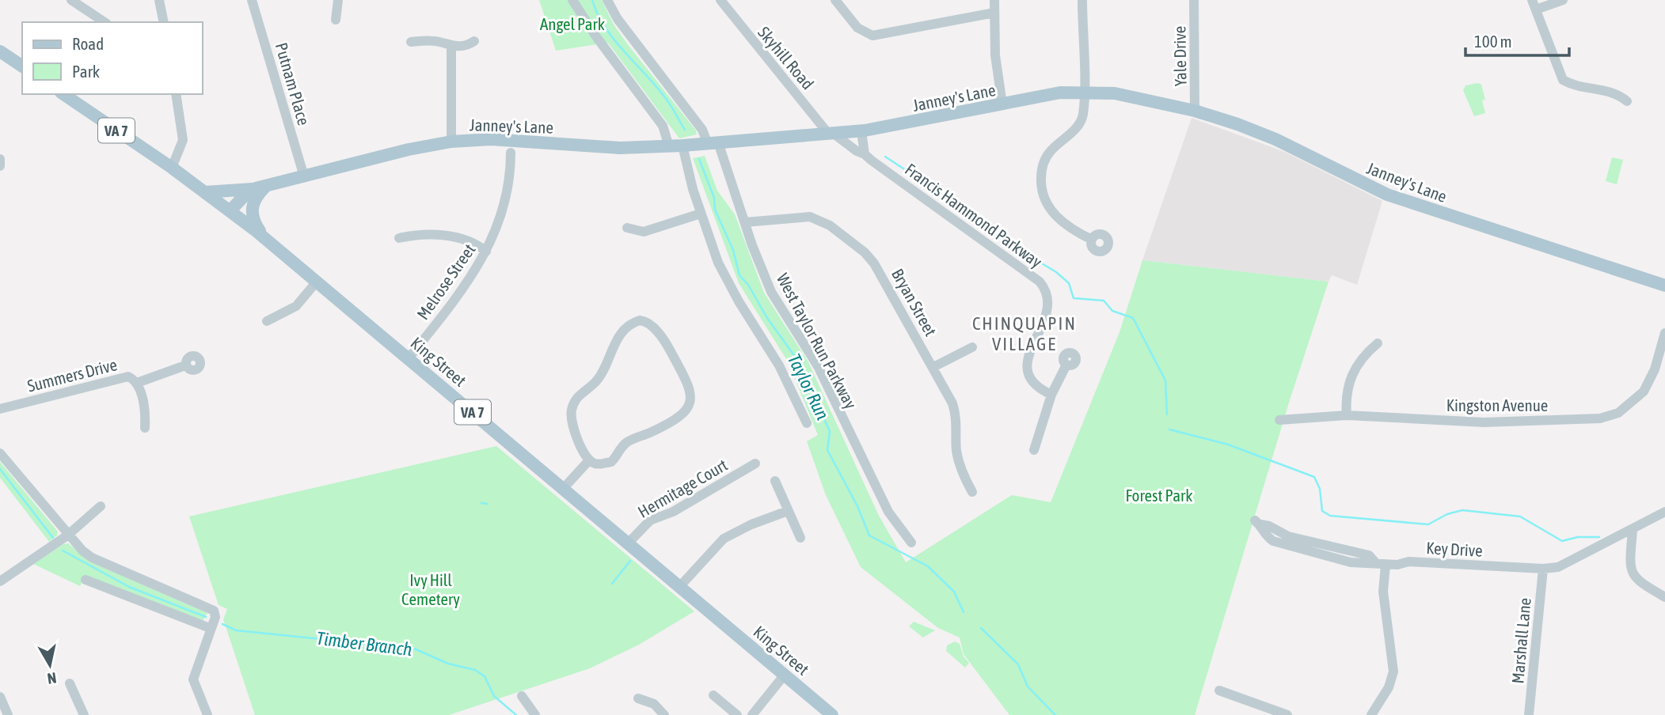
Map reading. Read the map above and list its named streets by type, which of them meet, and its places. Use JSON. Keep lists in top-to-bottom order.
{
  "streets": {
    "main road": ["Janney's Lane", "VA 7", "King Street"],
    "street": [
      "Yale Drive",
      "Skyhill Road",
      "Putnam Place",
      "Francis Hammond Parkway",
      "Melrose Street",
      "Bryan Street",
      "West Taylor Run Parkway",
      "Summers Drive",
      "Kingston Avenue",
      "Hermitage Court",
      "Key Drive",
      "Marshall Lane"
    ]
  },
  "crossings": [
    ["Yale Drive", "Janney's Lane"],
    ["Skyhill Road", "Janney's Lane"],
    ["Skyhill Road", "Francis Hammond Parkway"],
    ["Putnam Place", "Janney's Lane"],
    ["Janney's Lane", "Francis Hammond Parkway"],
    ["Janney's Lane", "West Taylor Run Parkway"],
    ["Janney's Lane", "King Street"],
    ["Melrose Street", "King Street"],
    ["Bryan Street", "West Taylor Run Parkway"],
    ["King Street", "Hermitage Court"],
    ["Key Drive", "Marshall Lane"]
  ],
  "districts": ["CHINQUAPIN VILLAGE"],
  "water": ["Taylor Run", "Timber Branch"],
  "parks": ["Angel Park", "Forest Park", "Ivy Hill Cemetery"],
  "legend": ["Road", "Park"],
  "scale_bar": "100 m",
  "north": "bottom"
}
